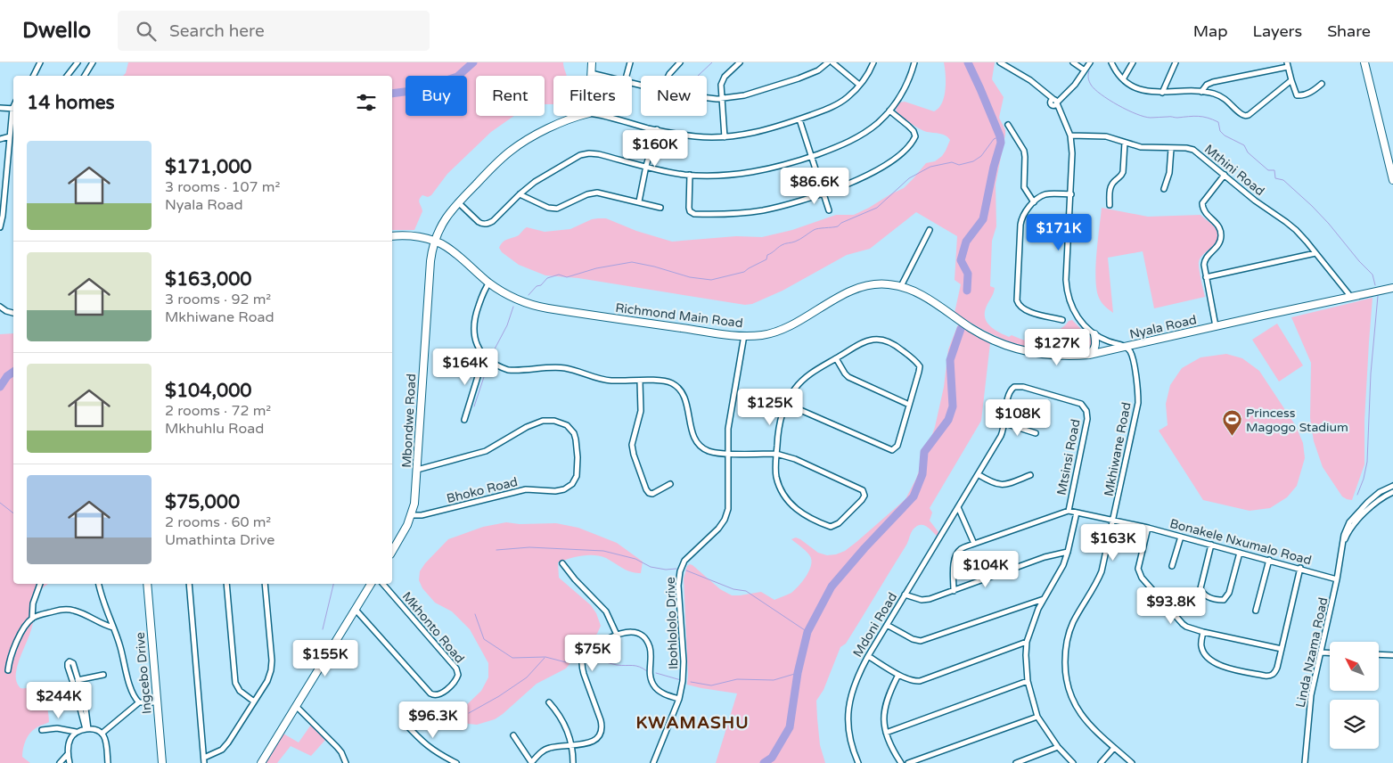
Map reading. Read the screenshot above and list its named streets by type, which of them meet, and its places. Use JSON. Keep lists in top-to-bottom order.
{
  "streets": {
    "main road": [
      "Richmond Main Road",
      "Nyala Road",
      "Mbondwe Road",
      "Ingcebo Drive"
    ],
    "street": [
      "Mthini Road",
      "Mkhiwane Road",
      "Mtsinsi Road",
      "Bhoko Road",
      "Bonakele Nxumalo Road",
      "Ibohlololo Drive",
      "Mdoni Road",
      "Mkhonto Road",
      "Linda Nzama Road"
    ]
  },
  "crossings": [
    ["Mthini Road", "Nyala Road"],
    ["Richmond Main Road", "Nyala Road"],
    ["Richmond Main Road", "Mbondwe Road"],
    ["Richmond Main Road", "Mkhiwane Road"],
    ["Richmond Main Road", "Ibohlololo Drive"],
    ["Nyala Road", "Mkhiwane Road"],
    ["Mbondwe Road", "Bhoko Road"],
    ["Mkhiwane Road", "Bonakele Nxumalo Road"],
    ["Mtsinsi Road", "Bonakele Nxumalo Road"],
    ["Mtsinsi Road", "Mdoni Road"],
    ["Bonakele Nxumalo Road", "Linda Nzama Road"]
  ],
  "districts": ["KWAMASHU"],
  "places": {
    "sports": ["Princess Magogo Stadium"]
  },
  "north": "top left",
  "page": {
    "header": "Dwello",
    "search": "Search here",
    "nav": ["Map", "Layers", "Share"],
    "chip": [
      "Buy",
      "Rent",
      "Filters",
      "New"
    ],
    "heading": "14 homes",
    "list": [
      {
        "name": "$171,000",
        "note": "3 rooms · 107 m² · Nyala Road"
      },
      {
        "name": "$163,000",
        "note": "3 rooms · 92 m² · Mkhiwane Road"
      },
      {
        "name": "$104,000",
        "note": "2 rooms · 72 m² · Mkhuhlu Road"
      },
      {
        "name": "$75,000",
        "note": "2 rooms · 60 m² · Umathinta Drive"
      }
    ],
    "price": [
      "$160K",
      "$86.6K",
      "$171K",
      "$127K",
      "$164K",
      "$125K",
      "$108K",
      "$163K",
      "$104K",
      "$93.8K",
      "$75K",
      "$155K",
      "$244K",
      "$96.3K"
    ]
  }
}
